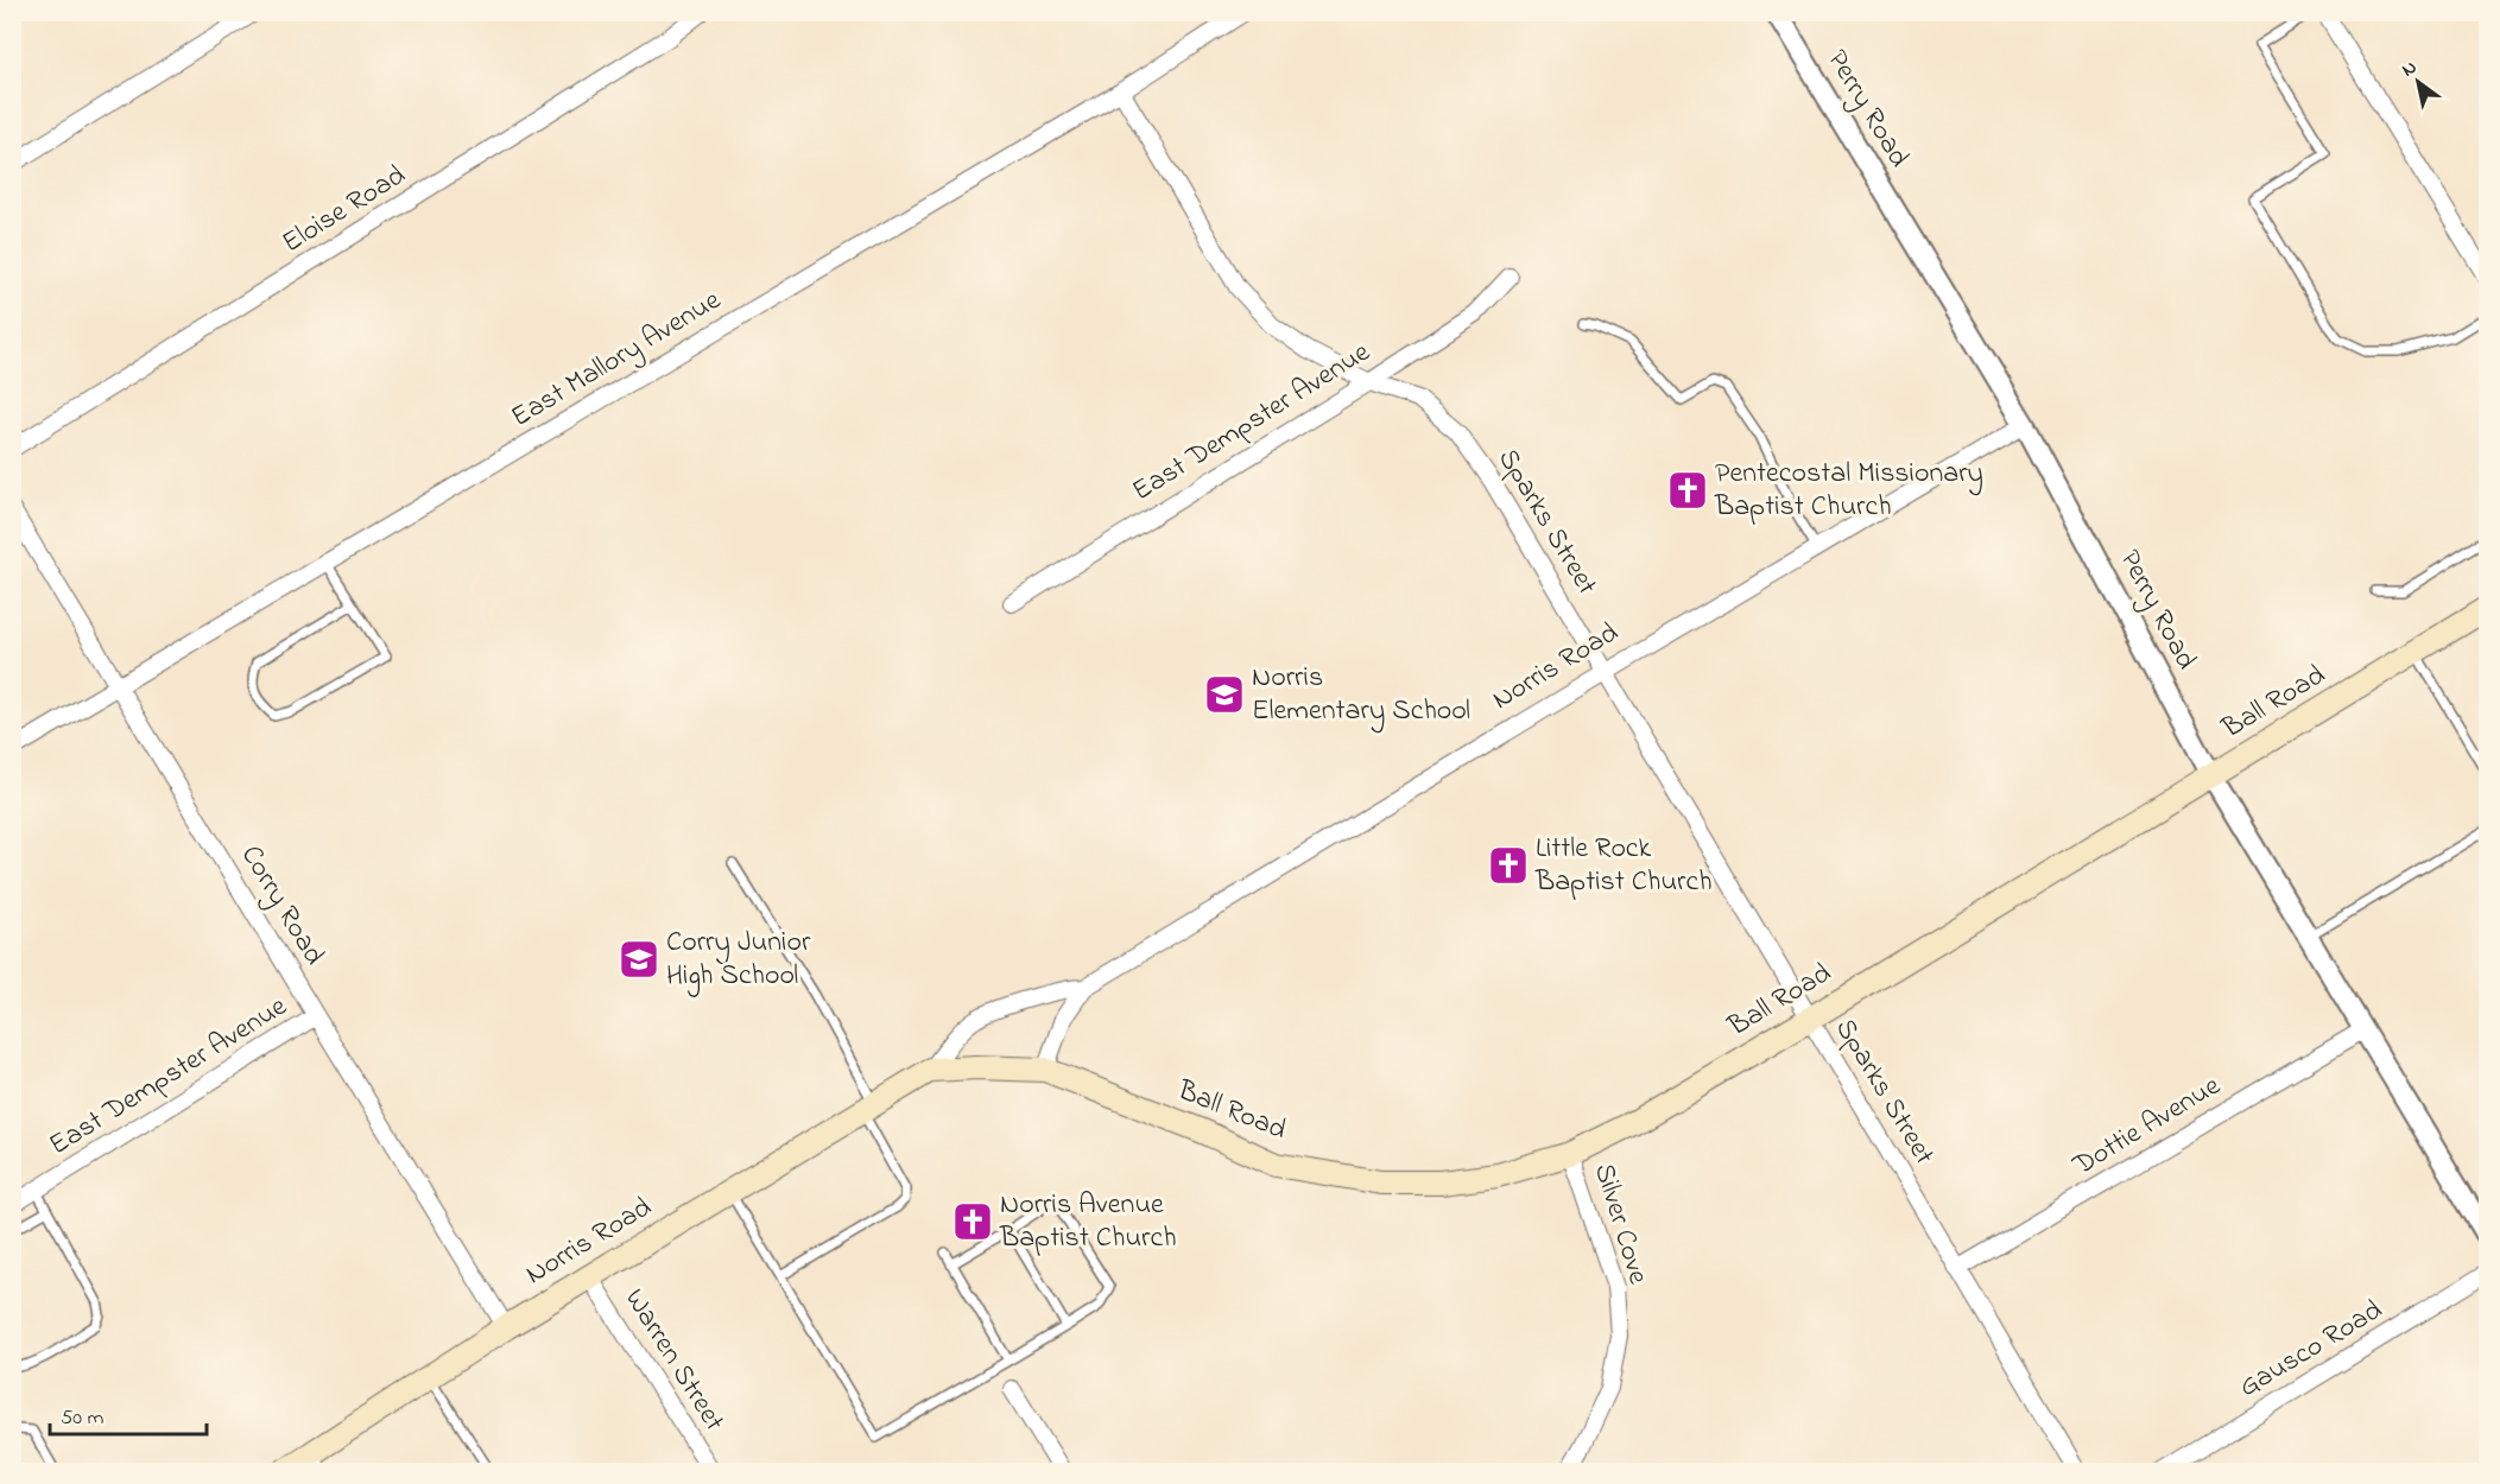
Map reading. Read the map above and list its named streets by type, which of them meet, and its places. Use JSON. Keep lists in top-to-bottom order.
{
  "streets": {
    "main road": ["Norris Road", "Ball Road"],
    "street": [
      "Perry Road",
      "Eloise Road",
      "East Mallory Avenue",
      "East Dempster Avenue",
      "Sparks Street",
      "Corry Road",
      "Dottie Avenue",
      "Silver Cove",
      "Gausco Road",
      "Warren Street"
    ]
  },
  "crossings": [
    ["Perry Road", "Norris Road"],
    ["Perry Road", "Ball Road"],
    ["Perry Road", "Dottie Avenue"],
    ["East Mallory Avenue", "Sparks Street"],
    ["East Mallory Avenue", "Corry Road"],
    ["East Dempster Avenue", "Sparks Street"],
    ["East Dempster Avenue", "Corry Road"],
    ["Sparks Street", "Norris Road"],
    ["Sparks Street", "Ball Road"],
    ["Sparks Street", "Dottie Avenue"],
    ["Norris Road", "Ball Road"],
    ["Norris Road", "Corry Road"],
    ["Norris Road", "Warren Street"],
    ["Ball Road", "Silver Cove"]
  ],
  "places": {
    "church": ["Pentecostal Missionary Baptist Church", "Little Rock Baptist Church", "Norris Avenue Baptist Church"],
    "school or university": ["Norris Elementary School", "Corry Junior High School"]
  },
  "scale_bar": "50 m",
  "north": "top left"
}
